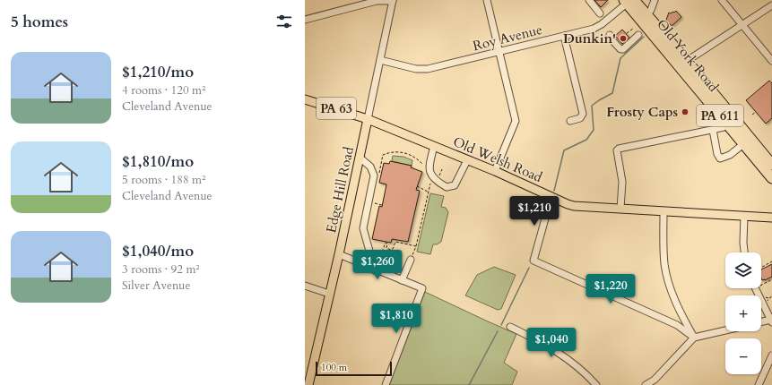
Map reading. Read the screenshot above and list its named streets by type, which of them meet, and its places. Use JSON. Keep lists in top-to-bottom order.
{
  "streets": {
    "highway": ["Old York Road", "PA 611"],
    "main road": ["PA 63", "Old Welsh Road", "Edge Hill Road"],
    "street": ["Roy Avenue"]
  },
  "crossings": [
    ["Roy Avenue", "Old York Road"],
    ["Roy Avenue", "Edge Hill Road"],
    ["Old Welsh Road", "Edge Hill Road"]
  ],
  "places": ["Dunkin'", "Frosty Caps"],
  "scale_bar": "100 m",
  "page": {
    "heading": "5 homes",
    "list": [
      {
        "name": "$1,210/mo",
        "note": "4 rooms · 120 m² · Cleveland Avenue"
      },
      {
        "name": "$1,810/mo",
        "note": "5 rooms · 188 m² · Cleveland Avenue"
      },
      {
        "name": "$1,040/mo",
        "note": "3 rooms · 92 m² · Silver Avenue"
      }
    ],
    "price": [
      "$1,210",
      "$1,260",
      "$1,220",
      "$1,810",
      "$1,040"
    ],
    "map_buttons": ["+", "−"],
    "scale": "100 m"
  }
}
